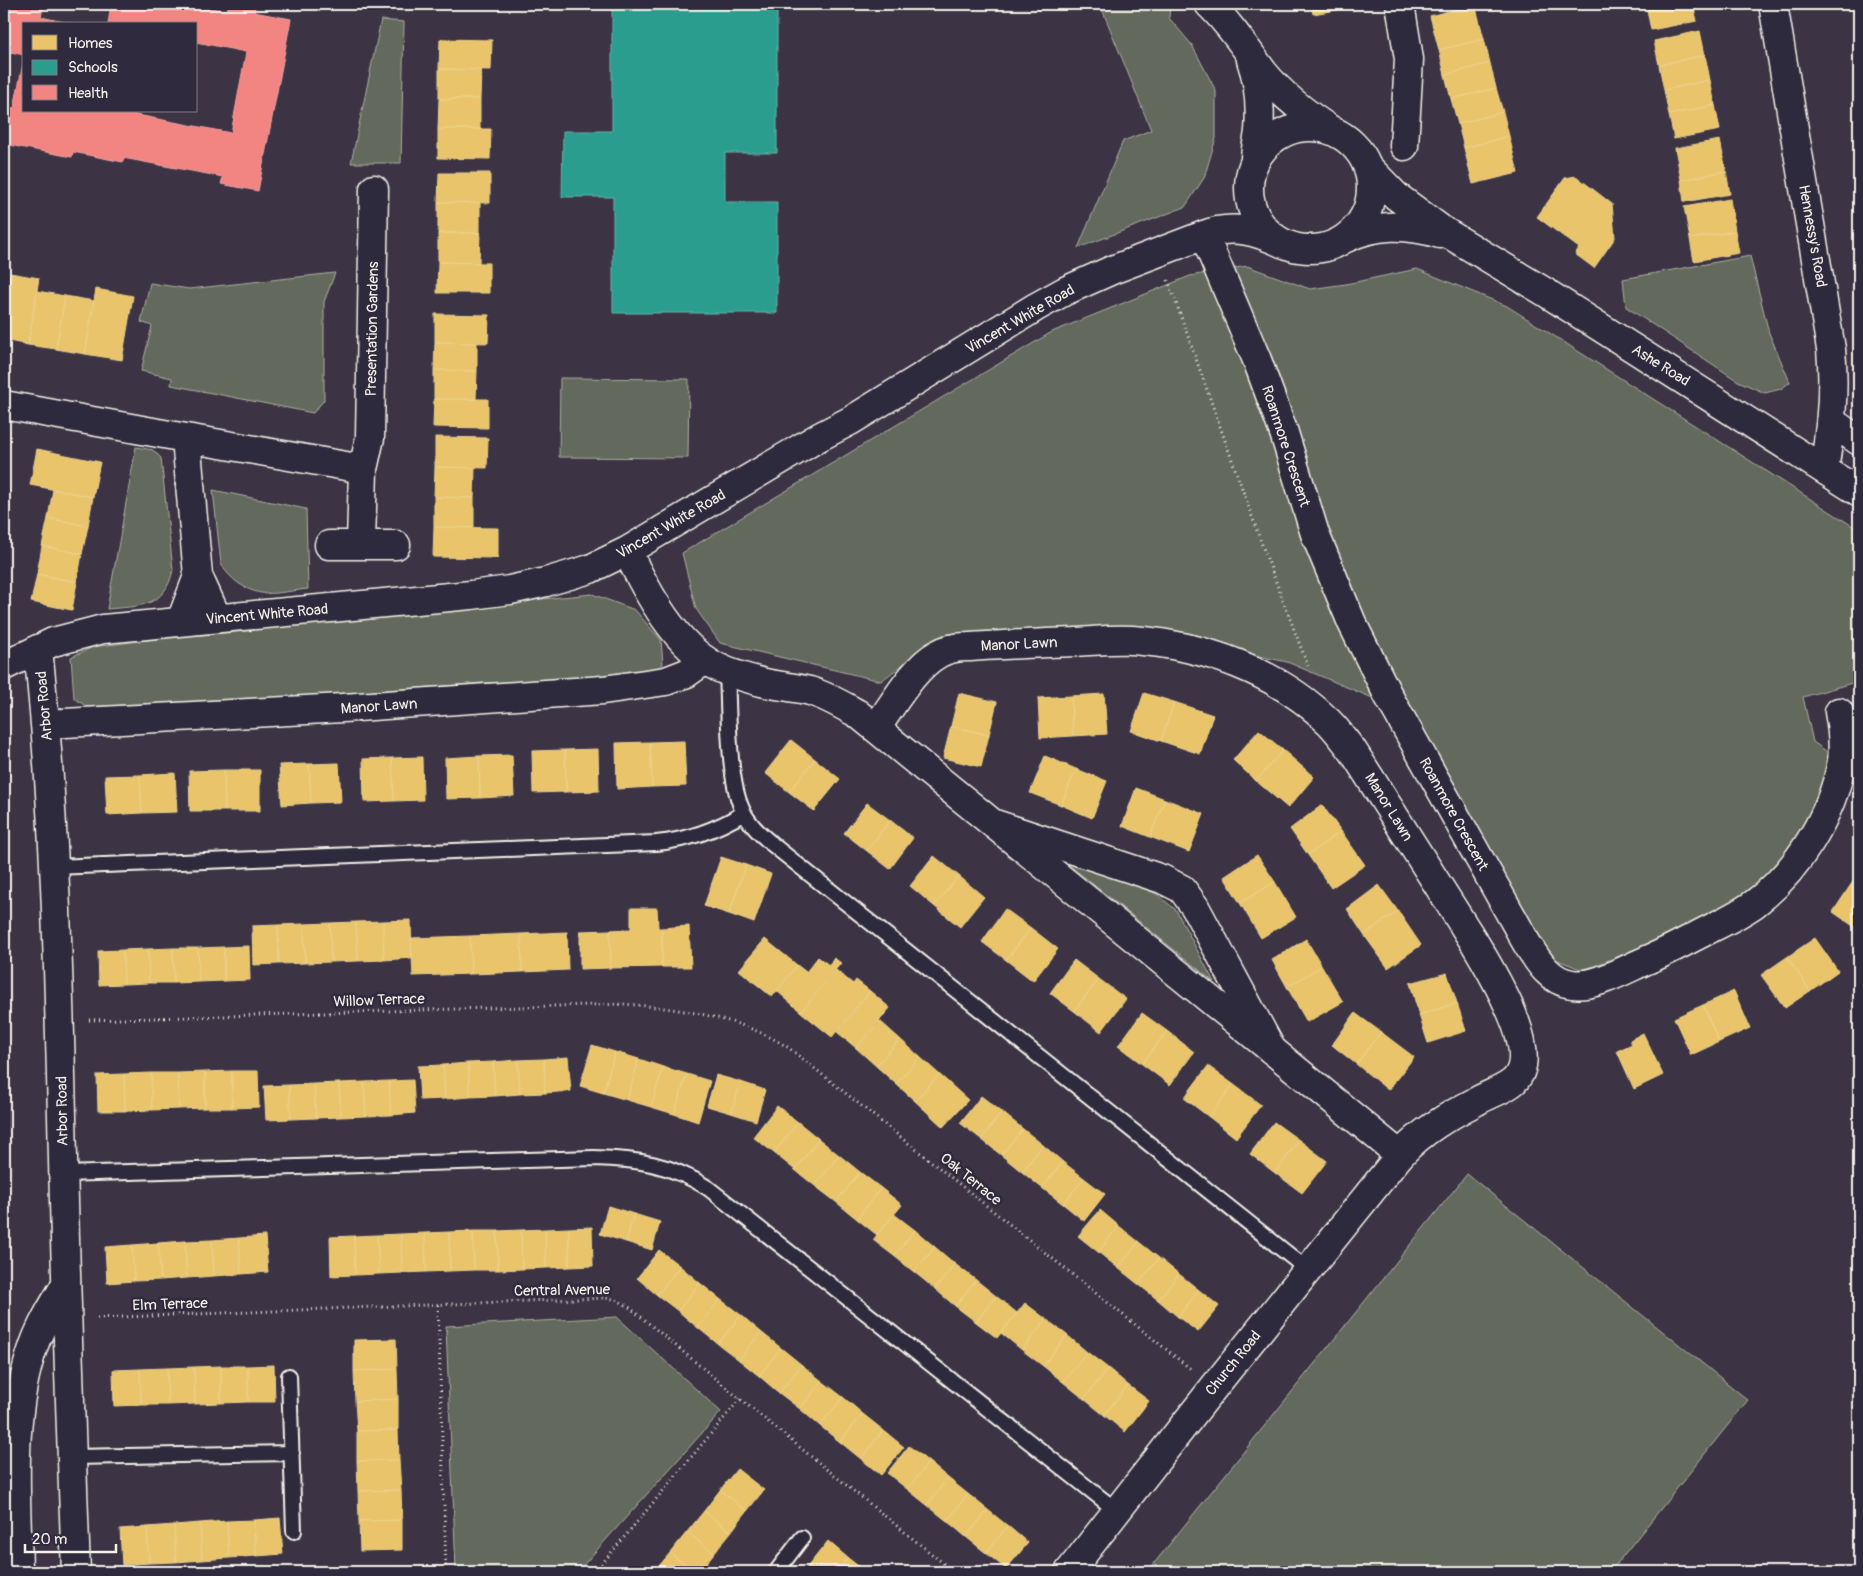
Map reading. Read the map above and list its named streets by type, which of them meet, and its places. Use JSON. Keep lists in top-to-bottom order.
{
  "streets": {
    "street": [
      "Hennessy's Road",
      "Vincent White Road",
      "Presentation Gardens",
      "Ashe Road",
      "Roanmore Crescent",
      "Manor Lawn",
      "Arbor Road",
      "Church Road"
    ],
    "path": [
      "Willow Terrace",
      "Oak Terrace",
      "Central Avenue",
      "Elm Terrace"
    ]
  },
  "crossings": [
    ["Hennessy's Road", "Ashe Road"],
    ["Vincent White Road", "Ashe Road"],
    ["Vincent White Road", "Roanmore Crescent"],
    ["Vincent White Road", "Arbor Road"],
    ["Manor Lawn", "Arbor Road"],
    ["Manor Lawn", "Church Road"],
    ["Arbor Road", "Willow Terrace"],
    ["Arbor Road", "Elm Terrace"],
    ["Willow Terrace", "Oak Terrace"],
    ["Oak Terrace", "Church Road"],
    ["Central Avenue", "Elm Terrace"]
  ],
  "legend": ["Homes", "Schools", "Health"],
  "scale_bar": "20 m"
}
